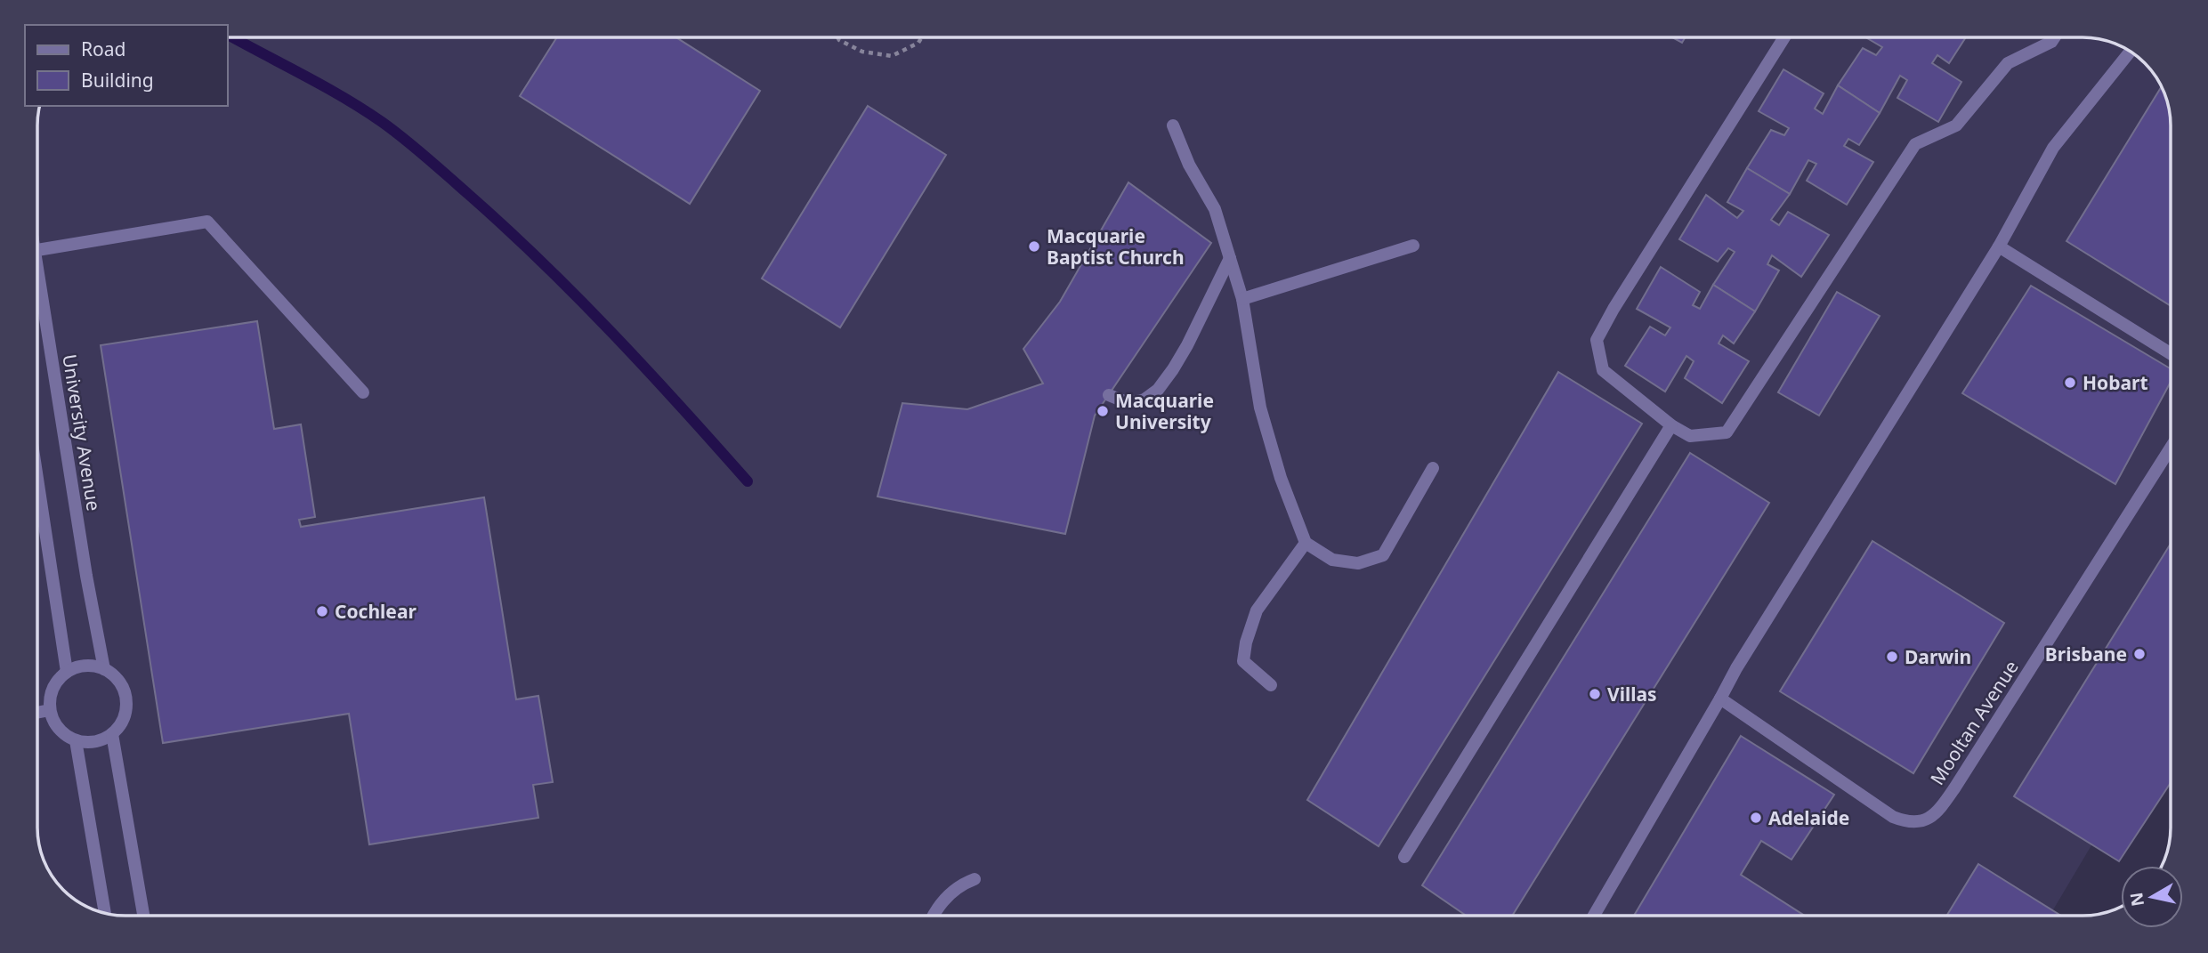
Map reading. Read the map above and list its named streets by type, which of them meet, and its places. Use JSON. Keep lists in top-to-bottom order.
{
  "streets": {
    "street": ["University Avenue", "Mooltan Avenue"]
  },
  "places": [
    "Macquarie Baptist Church",
    "Hobart",
    "Macquarie University",
    "Cochlear",
    "Brisbane",
    "Darwin",
    "Villas",
    "Adelaide"
  ],
  "legend": ["Road", "Building"],
  "north": "left"
}
